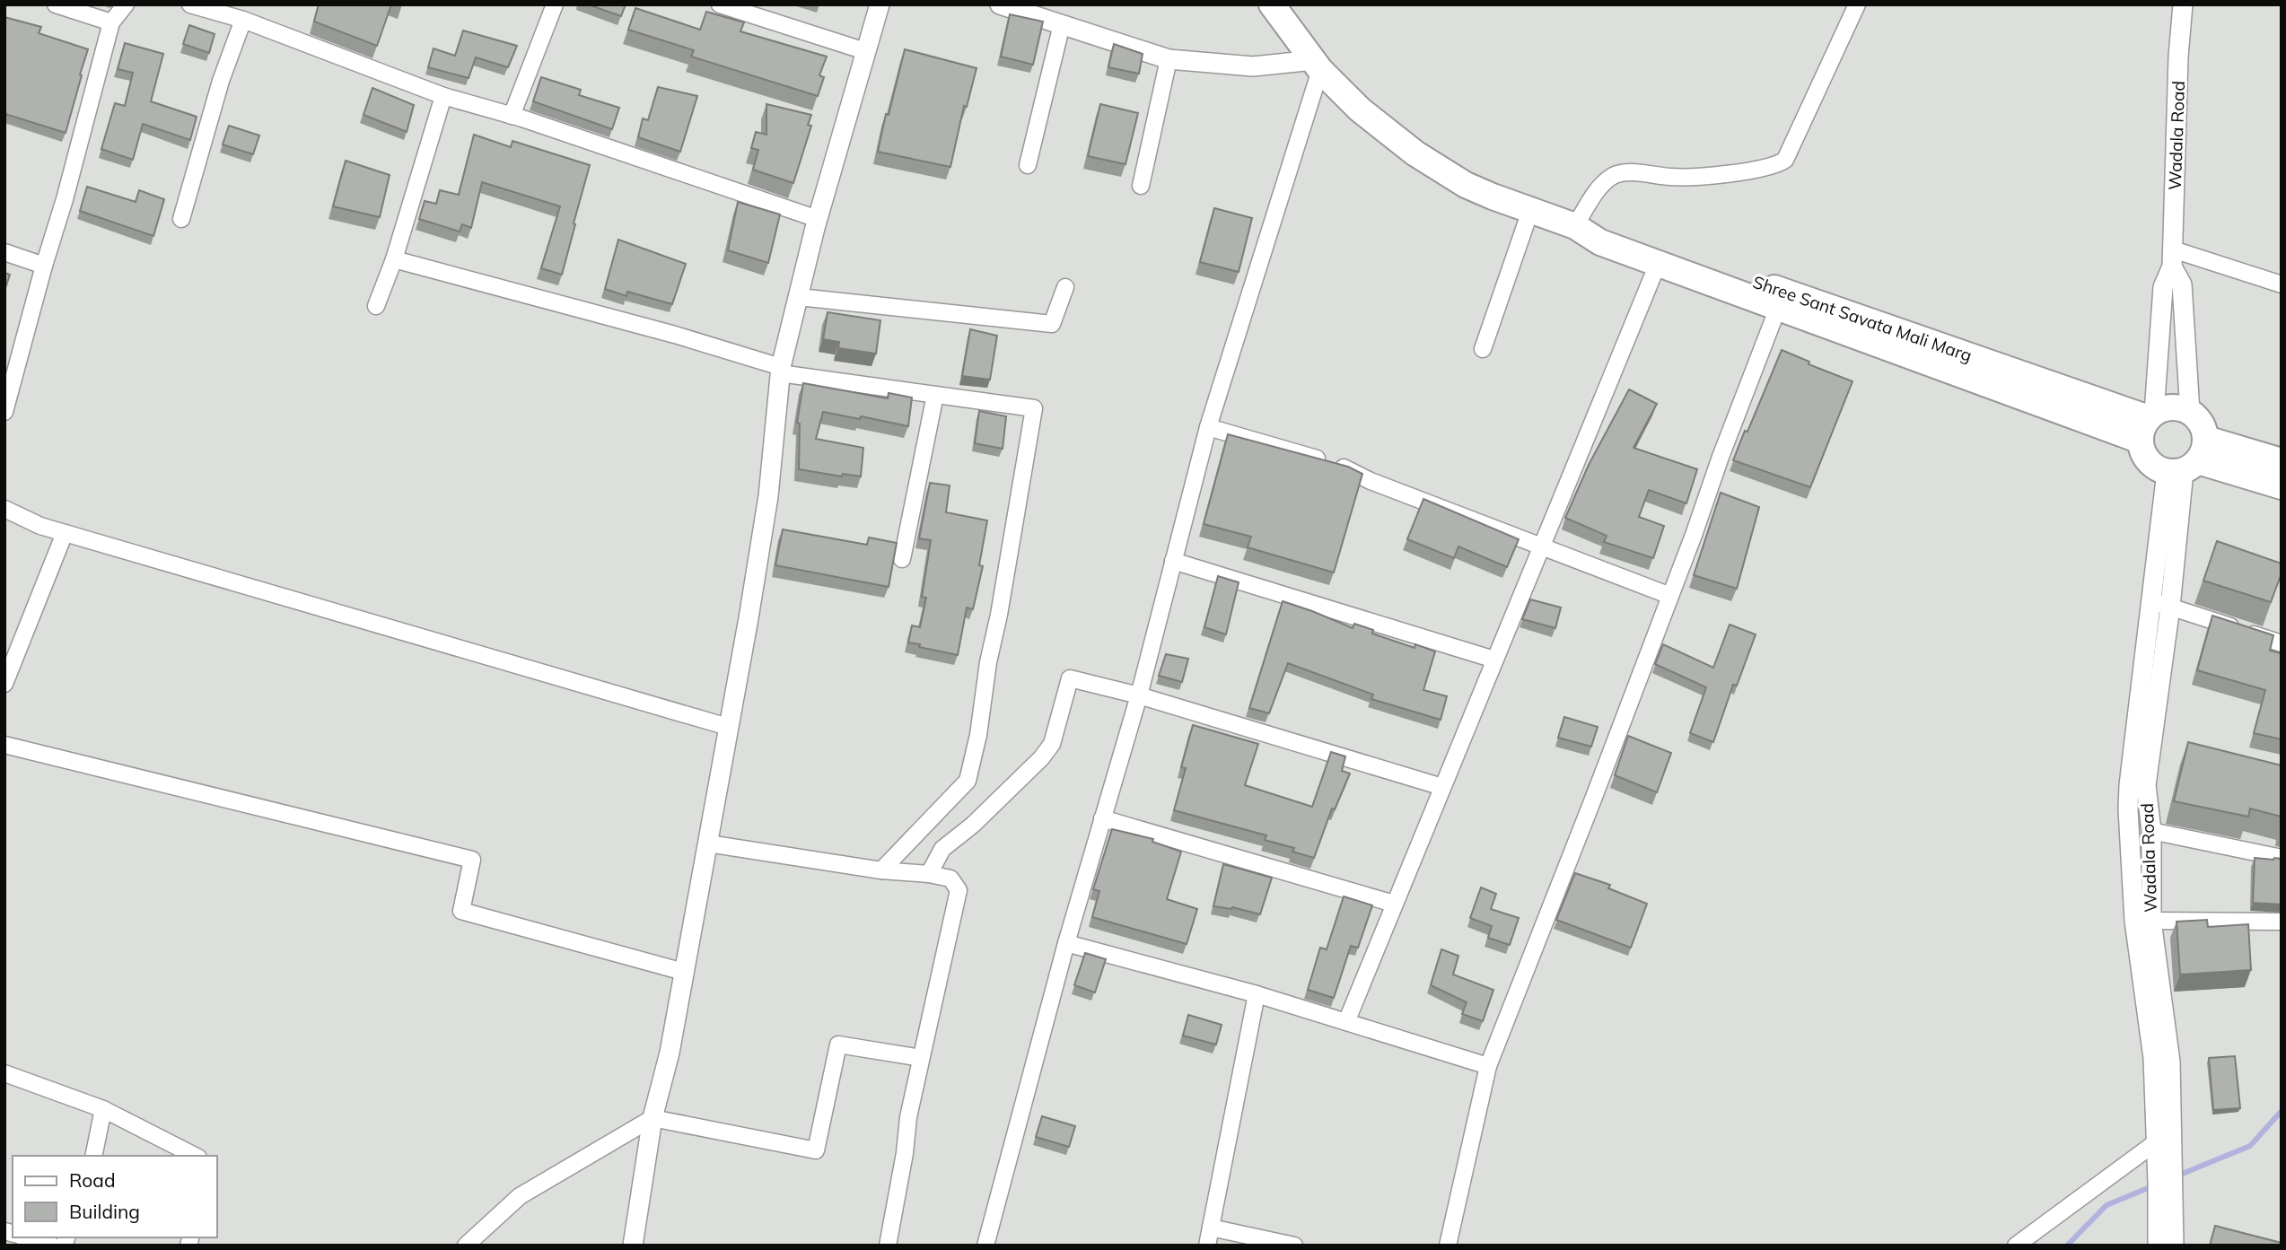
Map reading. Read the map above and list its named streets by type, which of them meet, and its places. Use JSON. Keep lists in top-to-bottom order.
{
  "streets": {
    "main road": ["Shree Sant Savata Mali Marg"],
    "street": ["Wadala Road"]
  },
  "crossings": [
    ["Wadala Road", "Shree Sant Savata Mali Marg"]
  ],
  "legend": ["Road", "Building"]
}
